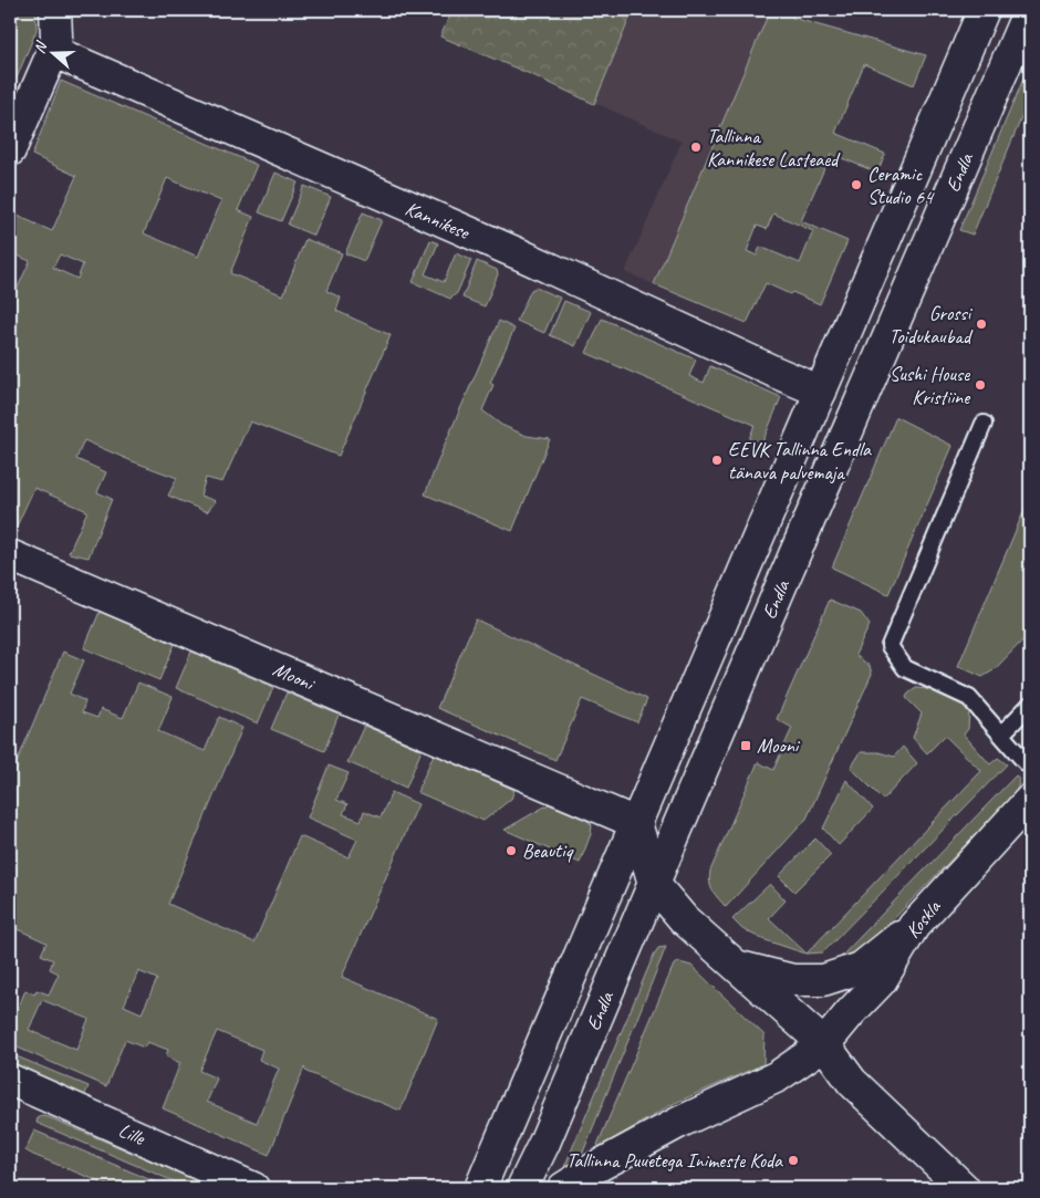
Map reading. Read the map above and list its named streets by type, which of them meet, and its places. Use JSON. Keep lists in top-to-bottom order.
{
  "streets": {
    "street": [
      "Endla",
      "Kannikese",
      "Mooni",
      "Koskla",
      "Lille"
    ]
  },
  "crossings": [
    ["Endla", "Kannikese"],
    ["Endla", "Mooni"]
  ],
  "places": {
    "other": [
      "Tallinna Kannikese Lasteaed",
      "Ceramic Studio 64",
      "Grossi Toidukaubad",
      "Sushi House Kristiine",
      "EEVK Tallinna Endla tänava palvemaja",
      "Beautiq",
      "Tallinna Puuetega Inimeste Koda"
    ],
    "transit": ["Mooni"]
  },
  "north": "left"
}
